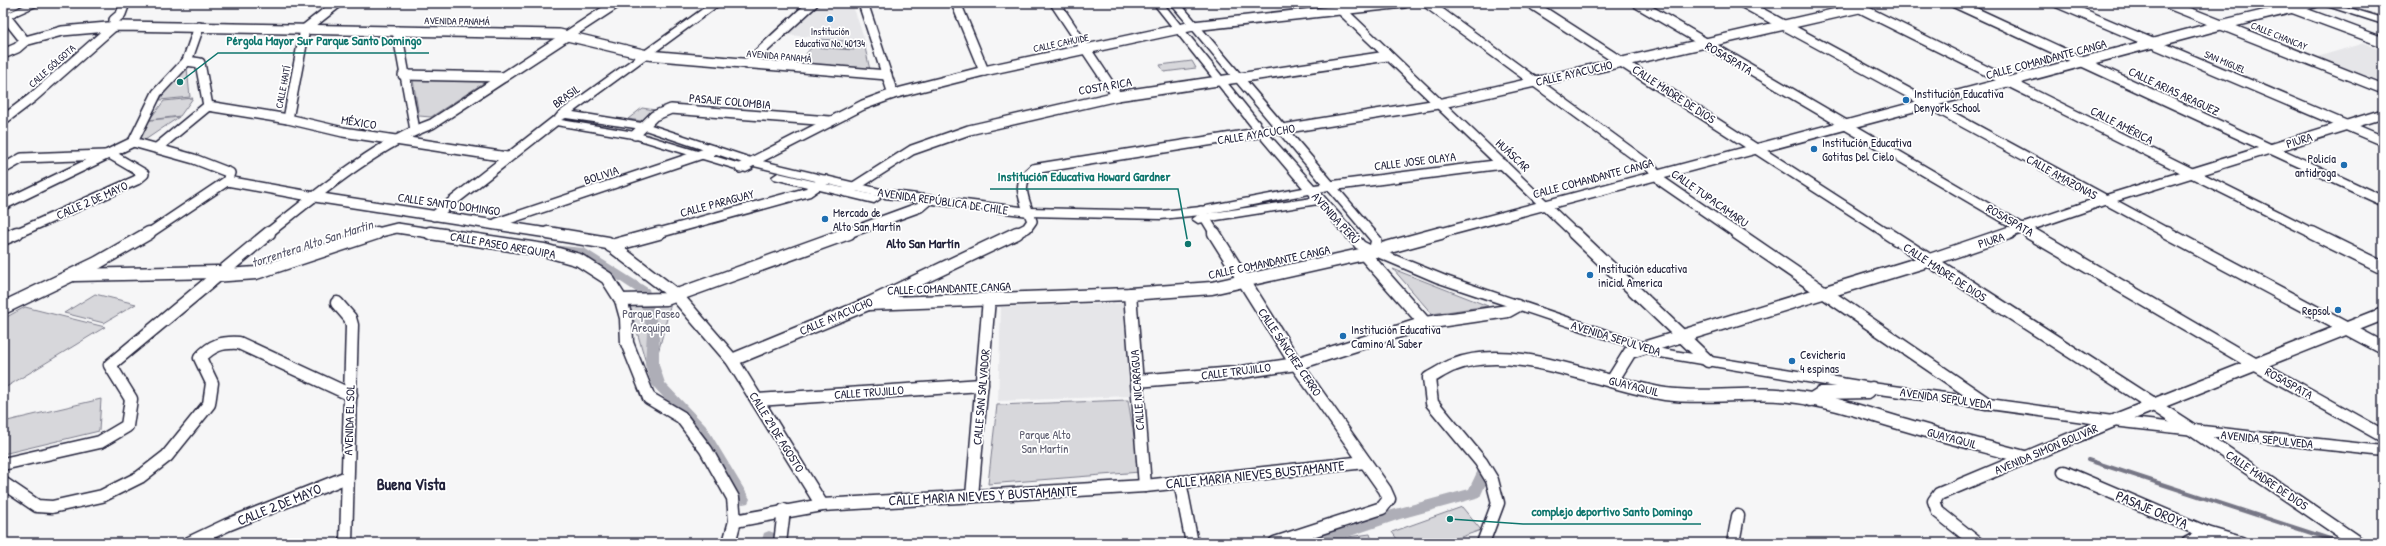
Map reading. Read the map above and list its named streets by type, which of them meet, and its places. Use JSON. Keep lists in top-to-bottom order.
{
  "streets": {
    "street": [
      "AVENIDA PANAMÁ",
      "CALLE CHANCAY",
      "CALLE CAHUIDE",
      "ROSASPATA",
      "CALLE COMANDANTE CANGA",
      "SAN MIGUEL",
      "CALLE GÓLGOTA",
      "CALLE AYACUCHO",
      "COSTA RICA",
      "CALLE HAITÍ",
      "CALLE ARIAS ARAGUEZ",
      "CALLE MADRE DE DIOS",
      "BRASIL",
      "PASAJE COLOMBIA",
      "MÉXICO",
      "CALLE AMÉRICA",
      "PIURA",
      "HUÁSCAR",
      "CALLE JOSE OLAYA",
      "BOLIVIA",
      "CALLE AMAZONAS",
      "CALLE TUPACAMARU",
      "CALLE 2 DE MAYO",
      "AVENIDA REPÚBLICA DE CHILE",
      "CALLE PARAGUAY",
      "CALLE SANTO DOMINGO",
      "AVENIDA PERÚ",
      "CALLE PASEO AREQUIPA",
      "AVENIDA SEPULVEDA",
      "CALLE SÁNCHEZ CERRO",
      "CALLE TRUJILLO",
      "GUAYAQUIL",
      "CALLE NICARAGUA",
      "CALLE SAN SALVADOR",
      "AVENIDA EL SOL",
      "CALLE 29 DE AGOSTO",
      "AVENIDA SIMON BOLIVAR",
      "CALLE MARIA NIEVES BUSTAMANTE",
      "CALLE MARIA NIEVES Y BUSTAMANTE",
      "PASAJE OROYA"
    ]
  },
  "crossings": [
    ["AVENIDA PANAMÁ", "CALLE GÓLGOTA"],
    ["AVENIDA PANAMÁ", "CALLE HAITÍ"],
    ["AVENIDA PANAMÁ", "BRASIL"],
    ["CALLE CHANCAY", "CALLE COMANDANTE CANGA"],
    ["CALLE CAHUIDE", "PASAJE COLOMBIA"],
    ["CALLE CAHUIDE", "HUÁSCAR"],
    ["CALLE CAHUIDE", "AVENIDA REPÚBLICA DE CHILE"],
    ["CALLE CAHUIDE", "AVENIDA PERÚ"],
    ["ROSASPATA", "CALLE COMANDANTE CANGA"],
    ["ROSASPATA", "CALLE AYACUCHO"],
    ["ROSASPATA", "PIURA"],
    ["ROSASPATA", "AVENIDA SIMON BOLIVAR"],
    ["CALLE COMANDANTE CANGA", "SAN MIGUEL"],
    ["CALLE COMANDANTE CANGA", "CALLE AYACUCHO"],
    ["CALLE COMANDANTE CANGA", "CALLE ARIAS ARAGUEZ"],
    ["CALLE COMANDANTE CANGA", "CALLE MADRE DE DIOS"],
    ["CALLE COMANDANTE CANGA", "CALLE AMÉRICA"],
    ["CALLE COMANDANTE CANGA", "HUÁSCAR"],
    ["CALLE COMANDANTE CANGA", "CALLE AMAZONAS"],
    ["CALLE COMANDANTE CANGA", "CALLE TUPACAMARU"],
    ["CALLE COMANDANTE CANGA", "AVENIDA PERÚ"],
    ["CALLE COMANDANTE CANGA", "AVENIDA SEPULVEDA"],
    ["CALLE COMANDANTE CANGA", "CALLE SÁNCHEZ CERRO"],
    ["CALLE COMANDANTE CANGA", "CALLE NICARAGUA"],
    ["CALLE COMANDANTE CANGA", "CALLE SAN SALVADOR"],
    ["SAN MIGUEL", "PIURA"],
    ["CALLE AYACUCHO", "CALLE MADRE DE DIOS"],
    ["CALLE AYACUCHO", "CALLE AMÉRICA"],
    ["CALLE AYACUCHO", "HUÁSCAR"],
    ["CALLE AYACUCHO", "CALLE AMAZONAS"],
    ["CALLE AYACUCHO", "CALLE TUPACAMARU"],
    ["CALLE AYACUCHO", "AVENIDA REPÚBLICA DE CHILE"],
    ["CALLE AYACUCHO", "CALLE SANTO DOMINGO"],
    ["CALLE AYACUCHO", "AVENIDA PERÚ"],
    ["CALLE AYACUCHO", "CALLE 29 DE AGOSTO"],
    ["COSTA RICA", "HUÁSCAR"],
    ["COSTA RICA", "AVENIDA REPÚBLICA DE CHILE"],
    ["COSTA RICA", "AVENIDA PERÚ"],
    ["CALLE HAITÍ", "MÉXICO"],
    ["CALLE ARIAS ARAGUEZ", "PIURA"],
    ["CALLE MADRE DE DIOS", "PIURA"],
    ["CALLE MADRE DE DIOS", "AVENIDA SEPULVEDA"],
    ["CALLE MADRE DE DIOS", "AVENIDA SIMON BOLIVAR"],
    ["BRASIL", "MÉXICO"],
    ["BRASIL", "AVENIDA REPÚBLICA DE CHILE"],
    ["BRASIL", "CALLE SANTO DOMINGO"],
    ["PASAJE COLOMBIA", "AVENIDA REPÚBLICA DE CHILE"],
    ["CALLE AMÉRICA", "PIURA"],
    ["PIURA", "HUÁSCAR"],
    ["PIURA", "CALLE AMAZONAS"],
    ["PIURA", "CALLE TUPACAMARU"],
    ["PIURA", "AVENIDA SEPULVEDA"],
    ["PIURA", "GUAYAQUIL"],
    ["HUÁSCAR", "CALLE JOSE OLAYA"],
    ["HUÁSCAR", "AVENIDA SEPULVEDA"],
    ["CALLE JOSE OLAYA", "AVENIDA REPÚBLICA DE CHILE"],
    ["CALLE JOSE OLAYA", "AVENIDA PERÚ"],
    ["BOLIVIA", "AVENIDA REPÚBLICA DE CHILE"],
    ["BOLIVIA", "CALLE SANTO DOMINGO"],
    ["CALLE AMAZONAS", "AVENIDA SIMON BOLIVAR"],
    ["CALLE TUPACAMARU", "AVENIDA SEPULVEDA"],
    ["CALLE 2 DE MAYO", "AVENIDA EL SOL"],
    ["AVENIDA REPÚBLICA DE CHILE", "CALLE PARAGUAY"],
    ["AVENIDA REPÚBLICA DE CHILE", "AVENIDA PERÚ"],
    ["AVENIDA REPÚBLICA DE CHILE", "CALLE SÁNCHEZ CERRO"],
    ["CALLE PARAGUAY", "CALLE SANTO DOMINGO"],
    ["CALLE SANTO DOMINGO", "CALLE 29 DE AGOSTO"],
    ["AVENIDA PERÚ", "AVENIDA SEPULVEDA"],
    ["AVENIDA PERÚ", "CALLE TRUJILLO"],
    ["AVENIDA SEPULVEDA", "AVENIDA SIMON BOLIVAR"],
    ["CALLE SÁNCHEZ CERRO", "CALLE TRUJILLO"],
    ["CALLE SÁNCHEZ CERRO", "CALLE MARIA NIEVES BUSTAMANTE"],
    ["CALLE TRUJILLO", "CALLE NICARAGUA"],
    ["CALLE TRUJILLO", "CALLE SAN SALVADOR"],
    ["CALLE TRUJILLO", "CALLE 29 DE AGOSTO"],
    ["GUAYAQUIL", "AVENIDA SIMON BOLIVAR"],
    ["CALLE NICARAGUA", "CALLE MARIA NIEVES BUSTAMANTE"],
    ["CALLE NICARAGUA", "CALLE MARIA NIEVES Y BUSTAMANTE"],
    ["CALLE SAN SALVADOR", "CALLE MARIA NIEVES Y BUSTAMANTE"],
    ["CALLE 29 DE AGOSTO", "CALLE MARIA NIEVES Y BUSTAMANTE"],
    ["CALLE MARIA NIEVES BUSTAMANTE", "CALLE MARIA NIEVES Y BUSTAMANTE"]
  ],
  "districts": ["Alto San Martín", "Buena Vista"],
  "water": ["torrentera Alto San Martin"],
  "parks": ["Parque Paseo Arequipa", "Parque Alto San Martín"],
  "places": [
    "Institución Educativa No. 40134",
    "Pérgola Mayor Sur Parque Santo Domingo",
    "Institución Educativa Denyork School",
    "Institución Educativa Gotitas Del Cielo",
    "Policía antidroga",
    "Mercado de Alto San Martín",
    "Institución Educativa Howard Gardner",
    "Institución educativa inicial America",
    "Repsol",
    "Institución Educativa Camino Al Saber",
    "Cevicheria 4 espinas",
    "complejo deportivo Santo Domingo"
  ]
}
